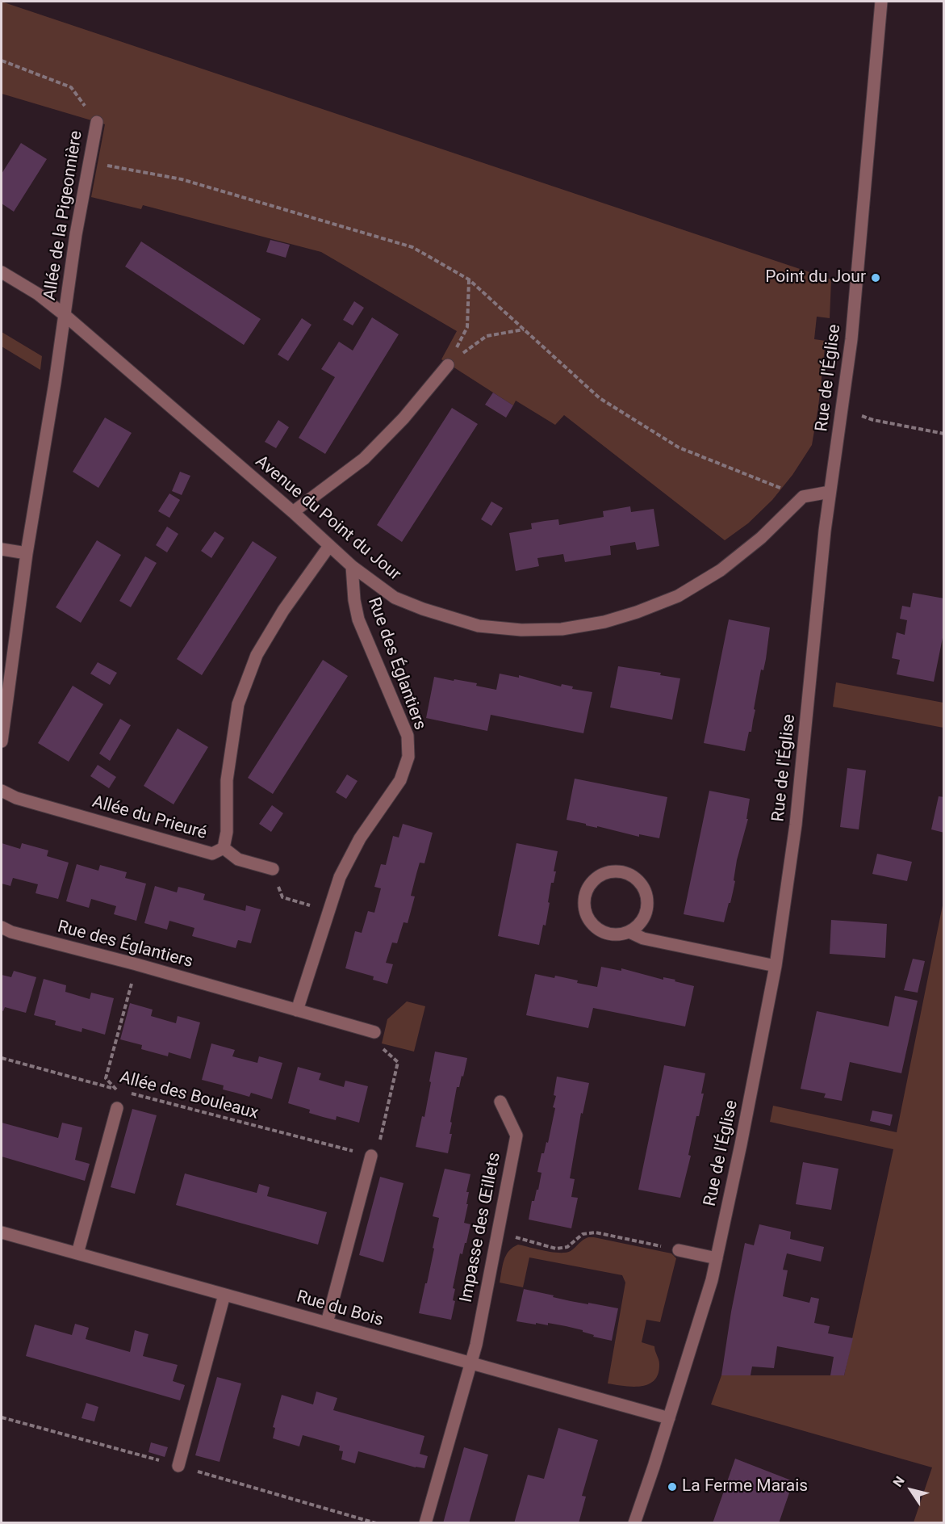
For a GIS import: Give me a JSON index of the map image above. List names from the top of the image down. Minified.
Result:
{"streets":{"street":["Allée de la Pigeonnière","Rue de l'Église","Avenue du Point du Jour","Rue des Églantiers","Allée du Prieuré","Impasse des Œillets","Rue du Bois"],"path":["Allée des Bouleaux"]},"crossings":[["Allée de la Pigeonnière","Avenue du Point du Jour"],["Rue de l'Église","Rue du Bois"],["Avenue du Point du Jour","Rue des Églantiers"],["Avenue du Point du Jour","Allée du Prieuré"],["Impasse des Œillets","Rue du Bois"]],"places":["Point du Jour","La Ferme Marais"],"north":"top left"}
